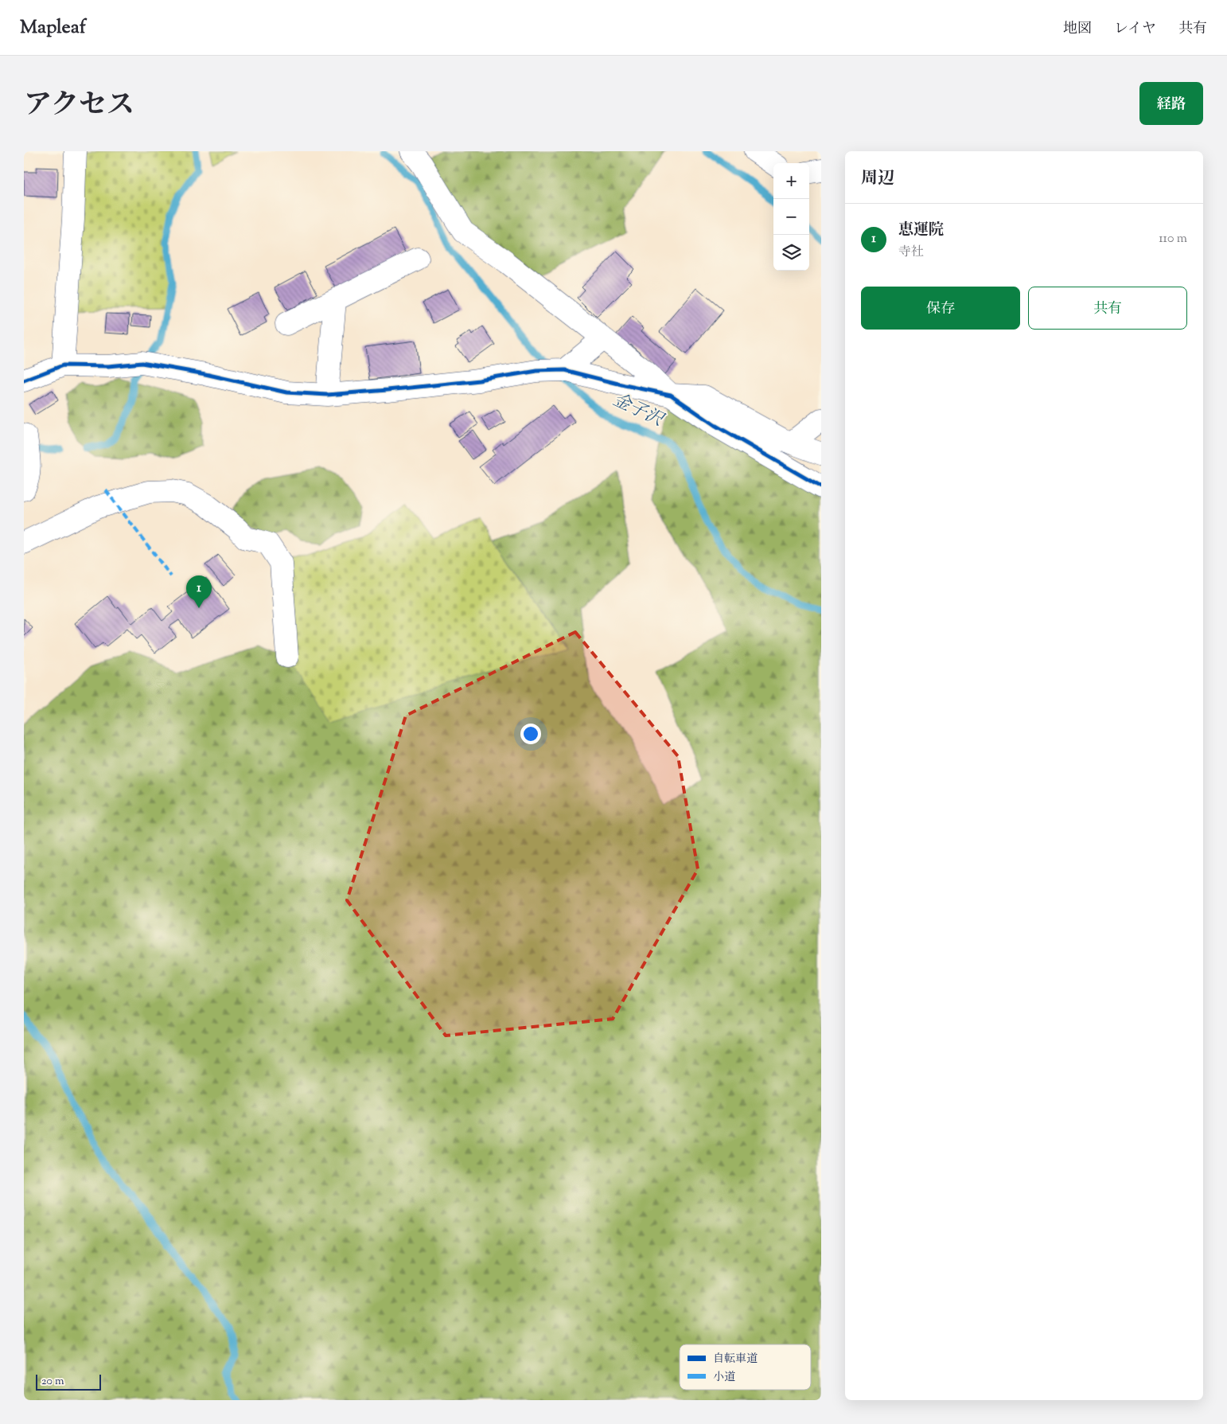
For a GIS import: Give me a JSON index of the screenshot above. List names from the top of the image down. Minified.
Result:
{"water":["金子沢"],"legend":["自転車道","小道"],"scale_bar":"20 m","page":{"header":"Mapleaf","nav":["地図","レイヤ","共有"],"title":"アクセス","buttons":["経路",["保存","共有"]],"heading":"周辺","map_buttons":["+","−"],"list":[{"mark":"1","name":"恵運院","note":"寺社","value":"110 m"}],"pins":"1","scale":"20 m"}}
